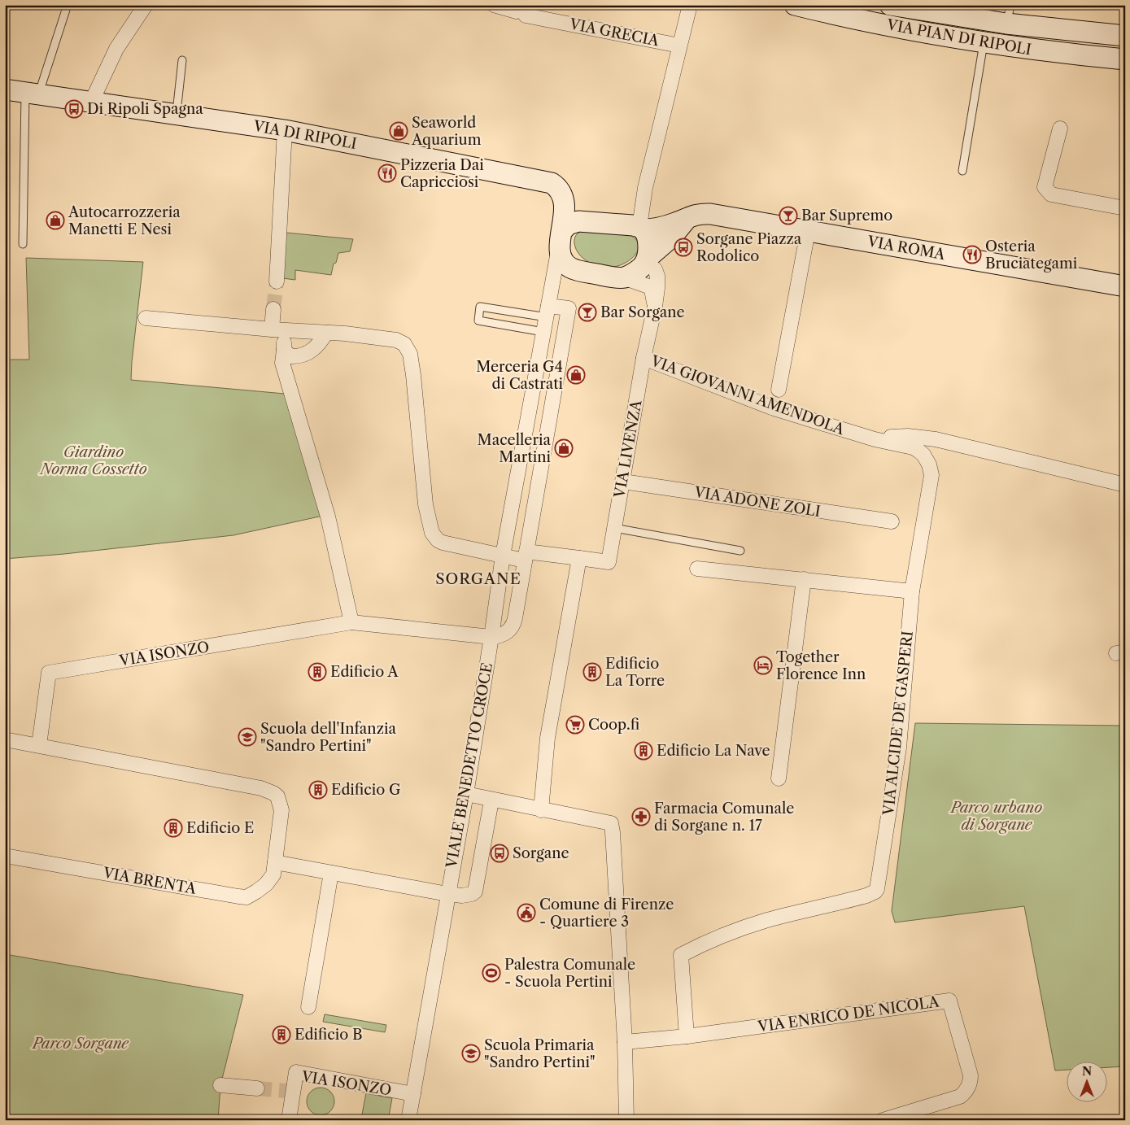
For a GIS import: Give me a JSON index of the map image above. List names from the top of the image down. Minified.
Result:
{"streets":{"street":["VIA GRECIA","VIA PIAN DI RIPOLI","VIA DI RIPOLI","VIA ROMA","VIA GIOVANNI AMENDOLA","VIA LIVENZA","VIA ADONE ZOLI","VIA ISONZO","VIA ALCIDE DE GASPERI","VIALE BENEDETTO CROCE","VIA BRENTA","VIA ENRICO DE NICOLA"]},"crossings":[["VIA DI RIPOLI","VIA ROMA"],["VIA DI RIPOLI","VIA LIVENZA"],["VIA DI RIPOLI","VIALE BENEDETTO CROCE"],["VIA ROMA","VIA LIVENZA"],["VIA ROMA","VIALE BENEDETTO CROCE"],["VIA GIOVANNI AMENDOLA","VIA LIVENZA"],["VIA GIOVANNI AMENDOLA","VIA ALCIDE DE GASPERI"],["VIA LIVENZA","VIA ADONE ZOLI"],["VIA LIVENZA","VIALE BENEDETTO CROCE"],["VIA ISONZO","VIALE BENEDETTO CROCE"],["VIA ALCIDE DE GASPERI","VIA ENRICO DE NICOLA"]],"districts":["SORGANE"],"parks":["Giardino Norma Cossetto","Parco urbano di Sorgane","Parco Sorgane"],"places":{"bus stop":["Di Ripoli Spagna","Sorgane Piazza Rodolico","Sorgane"],"shop":["Seaworld Aquarium","Autocarrozzeria Manetti E Nesi","Merceria G4 di Castrati","Macelleria Martini"],"restaurant":["Pizzeria Dai Capricciosi","Osteria Bruciategami"],"bar":["Bar Supremo","Bar Sorgane"],"hotel":["Together Florence Inn"],"building":["Edificio A","Edificio La Torre","Edificio La Nave","Edificio G","Edificio E","Edificio B"],"supermarket":["Coop.fi"],"school or university":["Scuola dell'Infanzia \"Sandro Pertini\"","Scuola Primaria \"Sandro Pertini\""],"pharmacy":["Farmacia Comunale di Sorgane n. 17"],"public building":["Comune di Firenze - Quartiere 3"],"sports":["Palestra Comunale - Scuola Pertini"]},"north":"top"}
